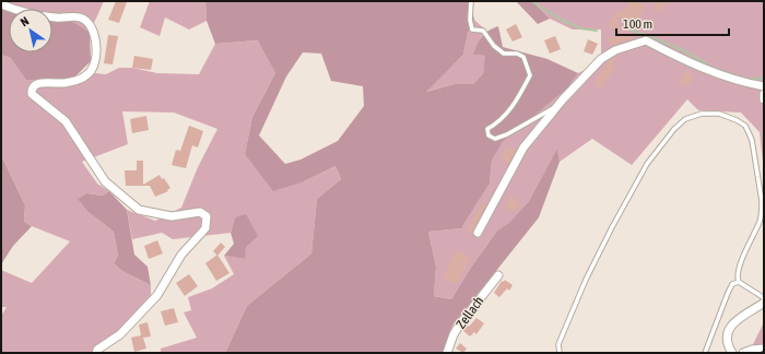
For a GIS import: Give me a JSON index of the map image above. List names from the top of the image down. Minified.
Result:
{"streets":{"street":["Zellach"]},"scale_bar":"100 m","north":"top left"}
